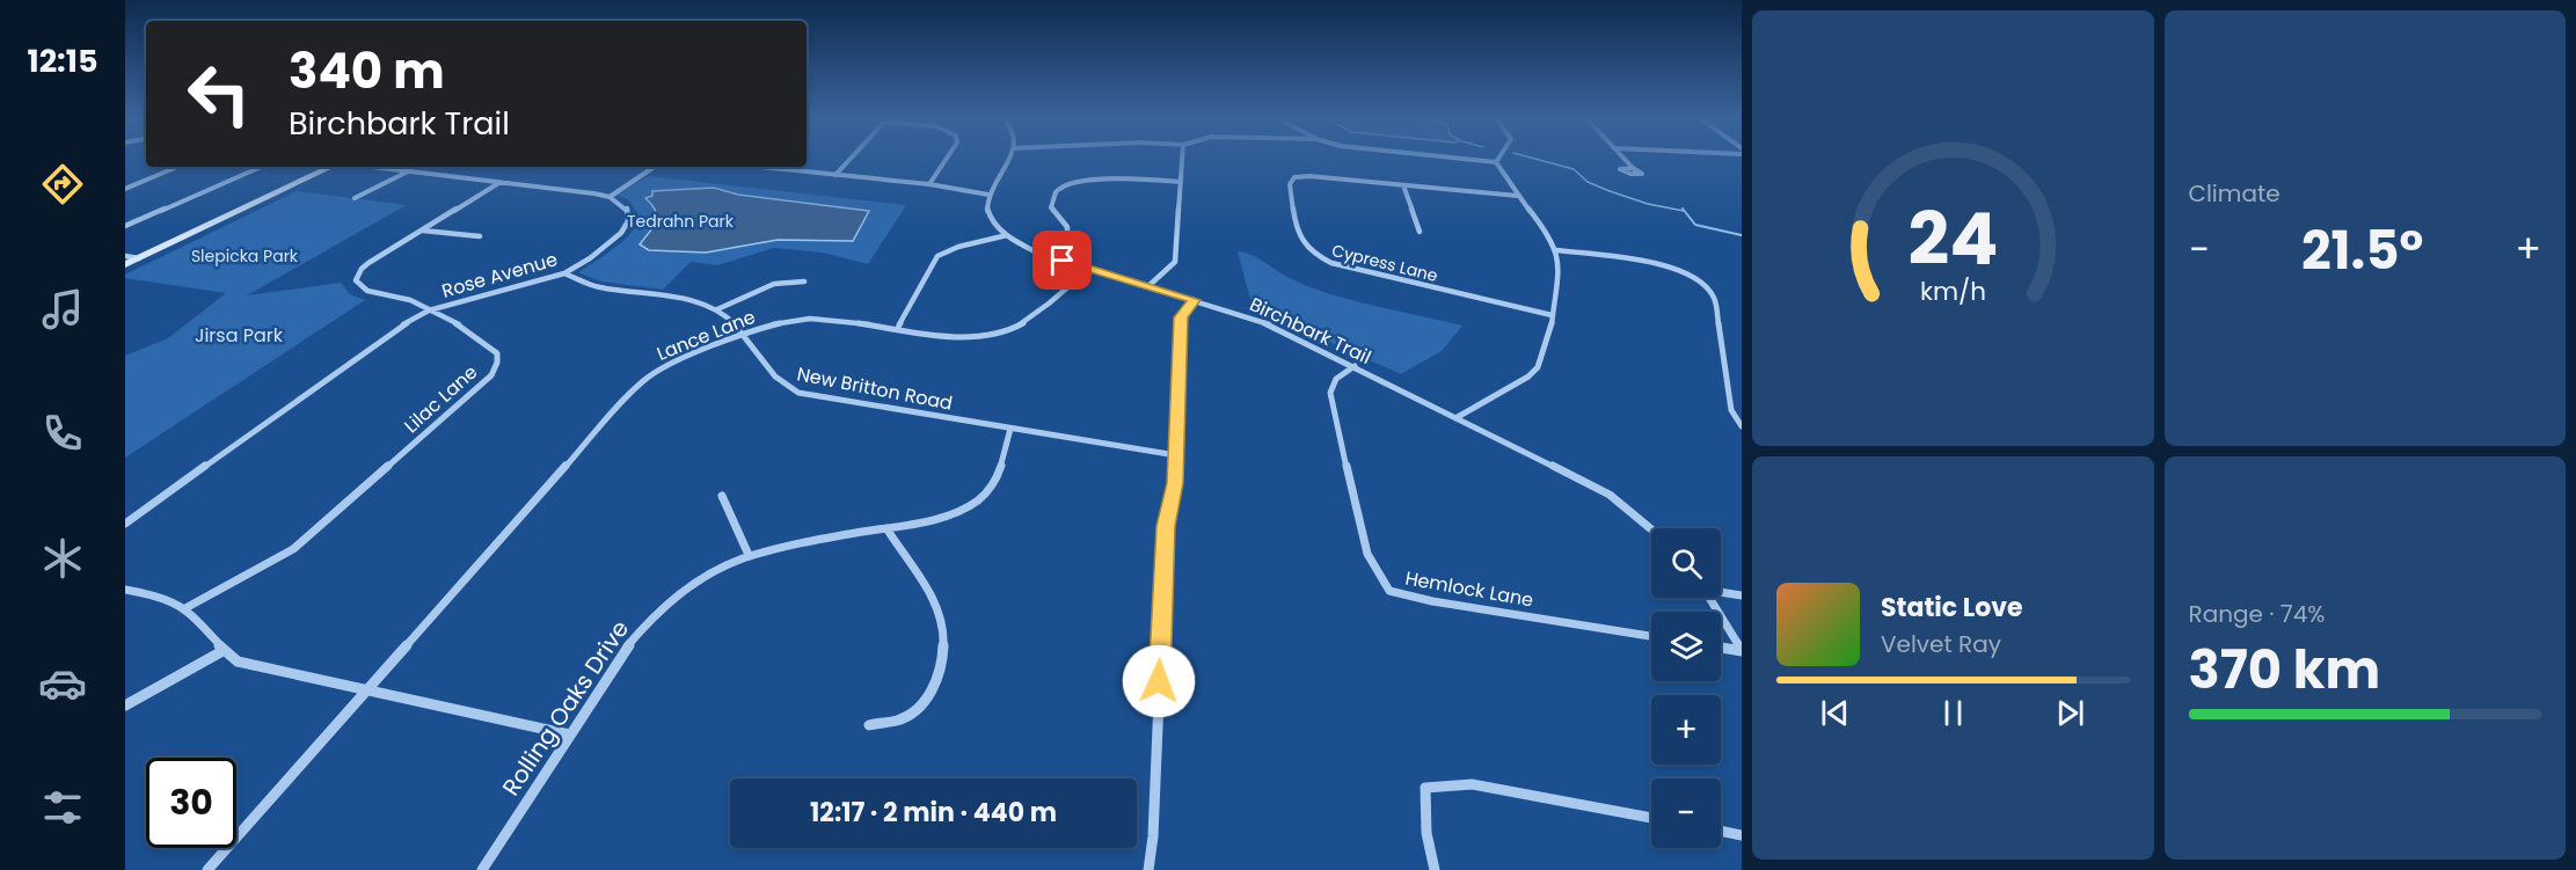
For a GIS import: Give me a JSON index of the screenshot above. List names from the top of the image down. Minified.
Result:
{"streets":{"street":["Cypress Lane","Rose Avenue","Birchbark Trail","Lance Lane","New Britton Road","Lilac Lane","Hemlock Lane","Rolling Oaks Drive"]},"crossings":[["Rose Avenue","New Britton Road"],["Rose Avenue","Lilac Lane"],["Birchbark Trail","Lance Lane"],["Birchbark Trail","Hemlock Lane"],["Lance Lane","New Britton Road"],["New Britton Road","Rolling Oaks Drive"]],"parks":["Tedrahn Park","Slepicka Park","Jirsa Park"],"page":{"tabs":"12:15","tile":["Climate",["Range · 74%","370 km"]],"turn":["340 m","Birchbark Trail"],"heat":["−","21.5°","+"],"map_buttons":["+","−"],"song":["Static Love","Velvet Ray"],"limit":"30","trip":"12:17 · 2 min · 440 m","gauge":["24","km/h"]}}
